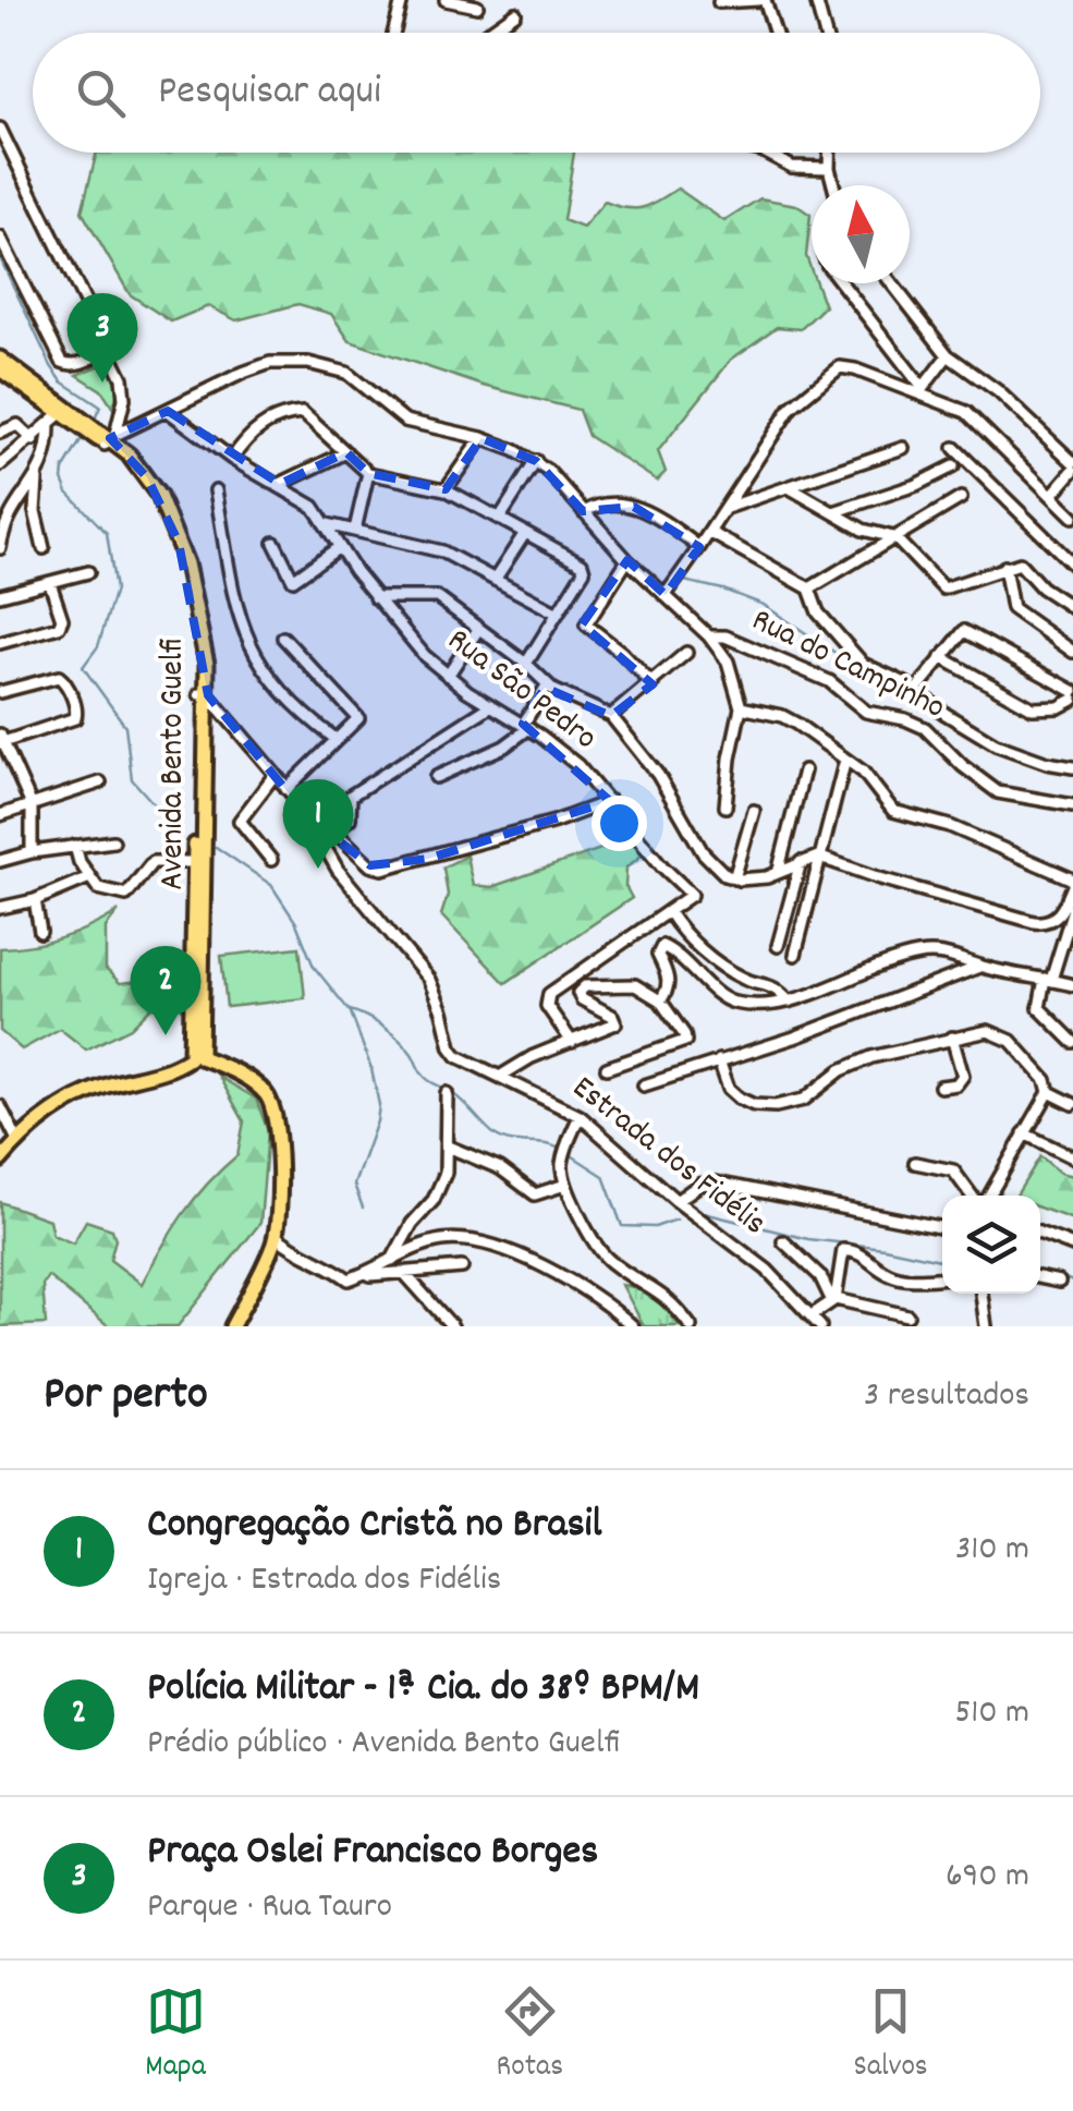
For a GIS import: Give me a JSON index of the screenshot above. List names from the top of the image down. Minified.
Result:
{"streets":{"main road":["Avenida Bento Guelfi"],"street":["Rua do Campinho","Rua São Pedro","Estrada dos Fidélis"]},"crossings":[["Avenida Bento Guelfi","Estrada dos Fidélis"]],"north":"top","page":{"search":"Pesquisar aqui","pins":["3","1","2"],"heading":["Por perto","3 resultados"],"list":[{"mark":"1","name":"Congregação Cristã no Brasil","note":"Igreja · Estrada dos Fidélis","value":"310 m"},{"mark":"2","name":"Polícia Militar - 1ª Cia. do 38º BPM/M","note":"Prédio público · Avenida Bento Guelfi","value":"510 m"},{"mark":"3","name":"Praça Oslei Francisco Borges","note":"Parque · Rua Tauro","value":"690 m"}],"nav":["Mapa","Rotas","Salvos"]}}
